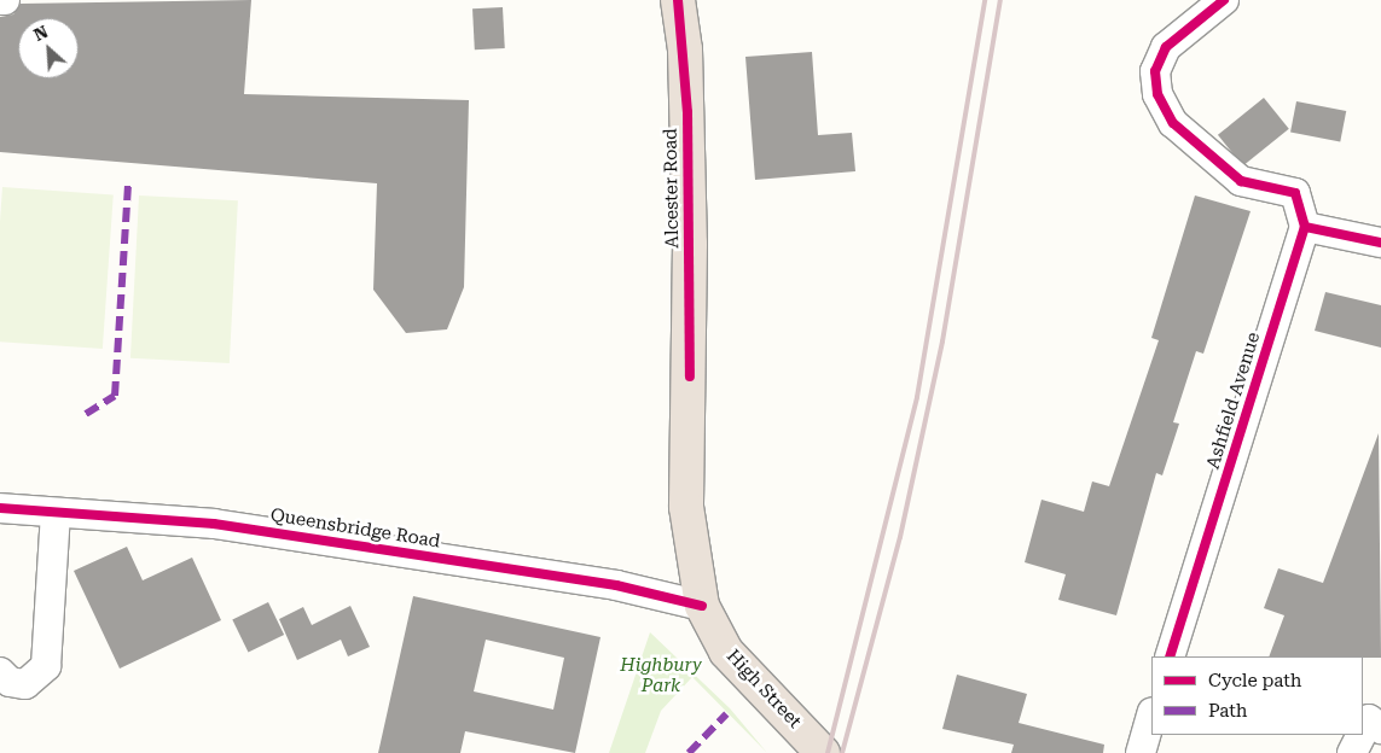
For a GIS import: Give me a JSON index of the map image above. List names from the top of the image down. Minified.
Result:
{"streets":{"highway":["Alcester Road","High Street"],"street":["Ashfield Avenue","Queensbridge Road"]},"crossings":[["Alcester Road","Queensbridge Road"],["Alcester Road","High Street"],["Queensbridge Road","High Street"]],"parks":["Highbury Park"],"legend":["Cycle path","Path"],"north":"top left"}
